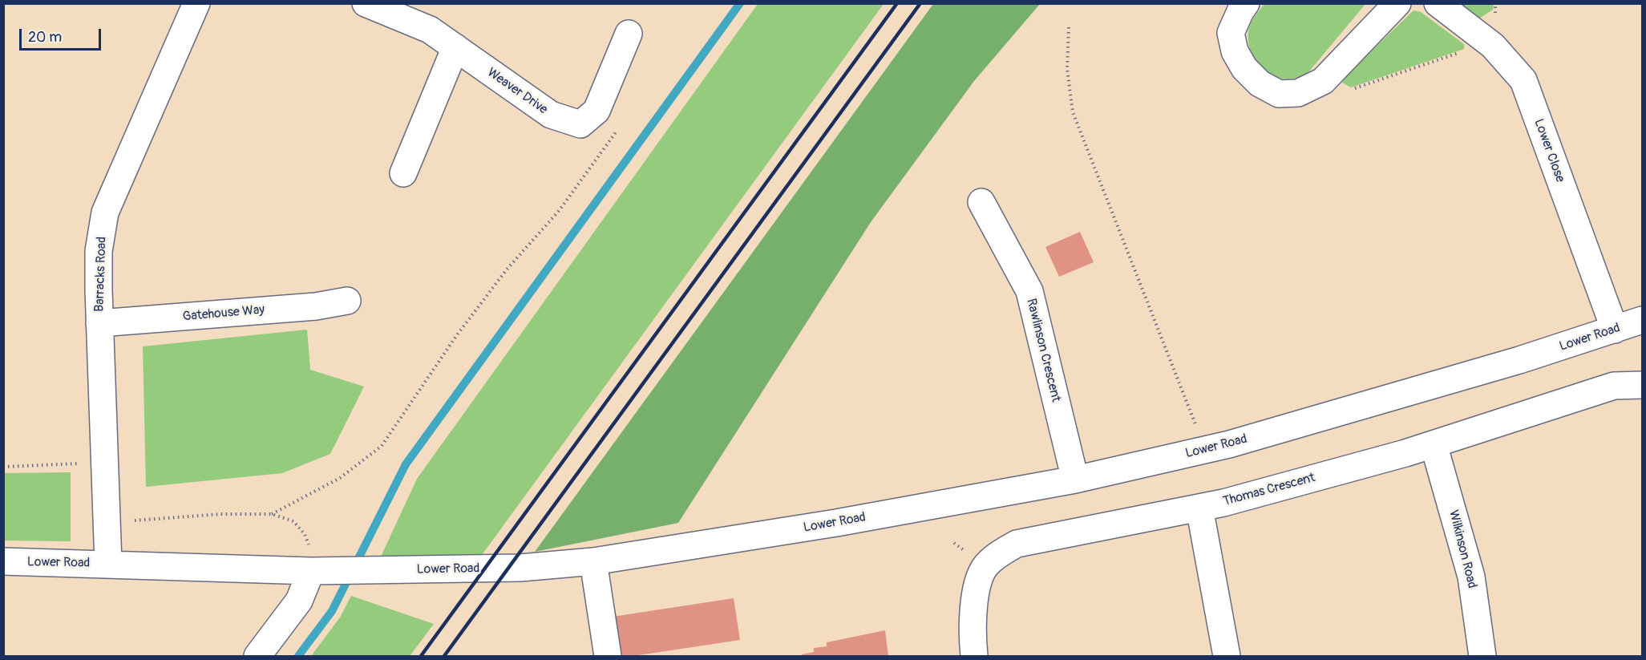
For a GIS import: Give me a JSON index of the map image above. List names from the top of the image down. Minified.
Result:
{"streets":{"street":["Weaver Drive","Lower Close","Barracks Road","Gatehouse Way","Lower Road","Rawlinson Crescent","Thomas Crescent","Wilkinson Road"]},"crossings":[["Lower Close","Lower Road"],["Barracks Road","Gatehouse Way"],["Barracks Road","Lower Road"],["Lower Road","Rawlinson Crescent"],["Thomas Crescent","Wilkinson Road"]],"scale_bar":"20 m"}
